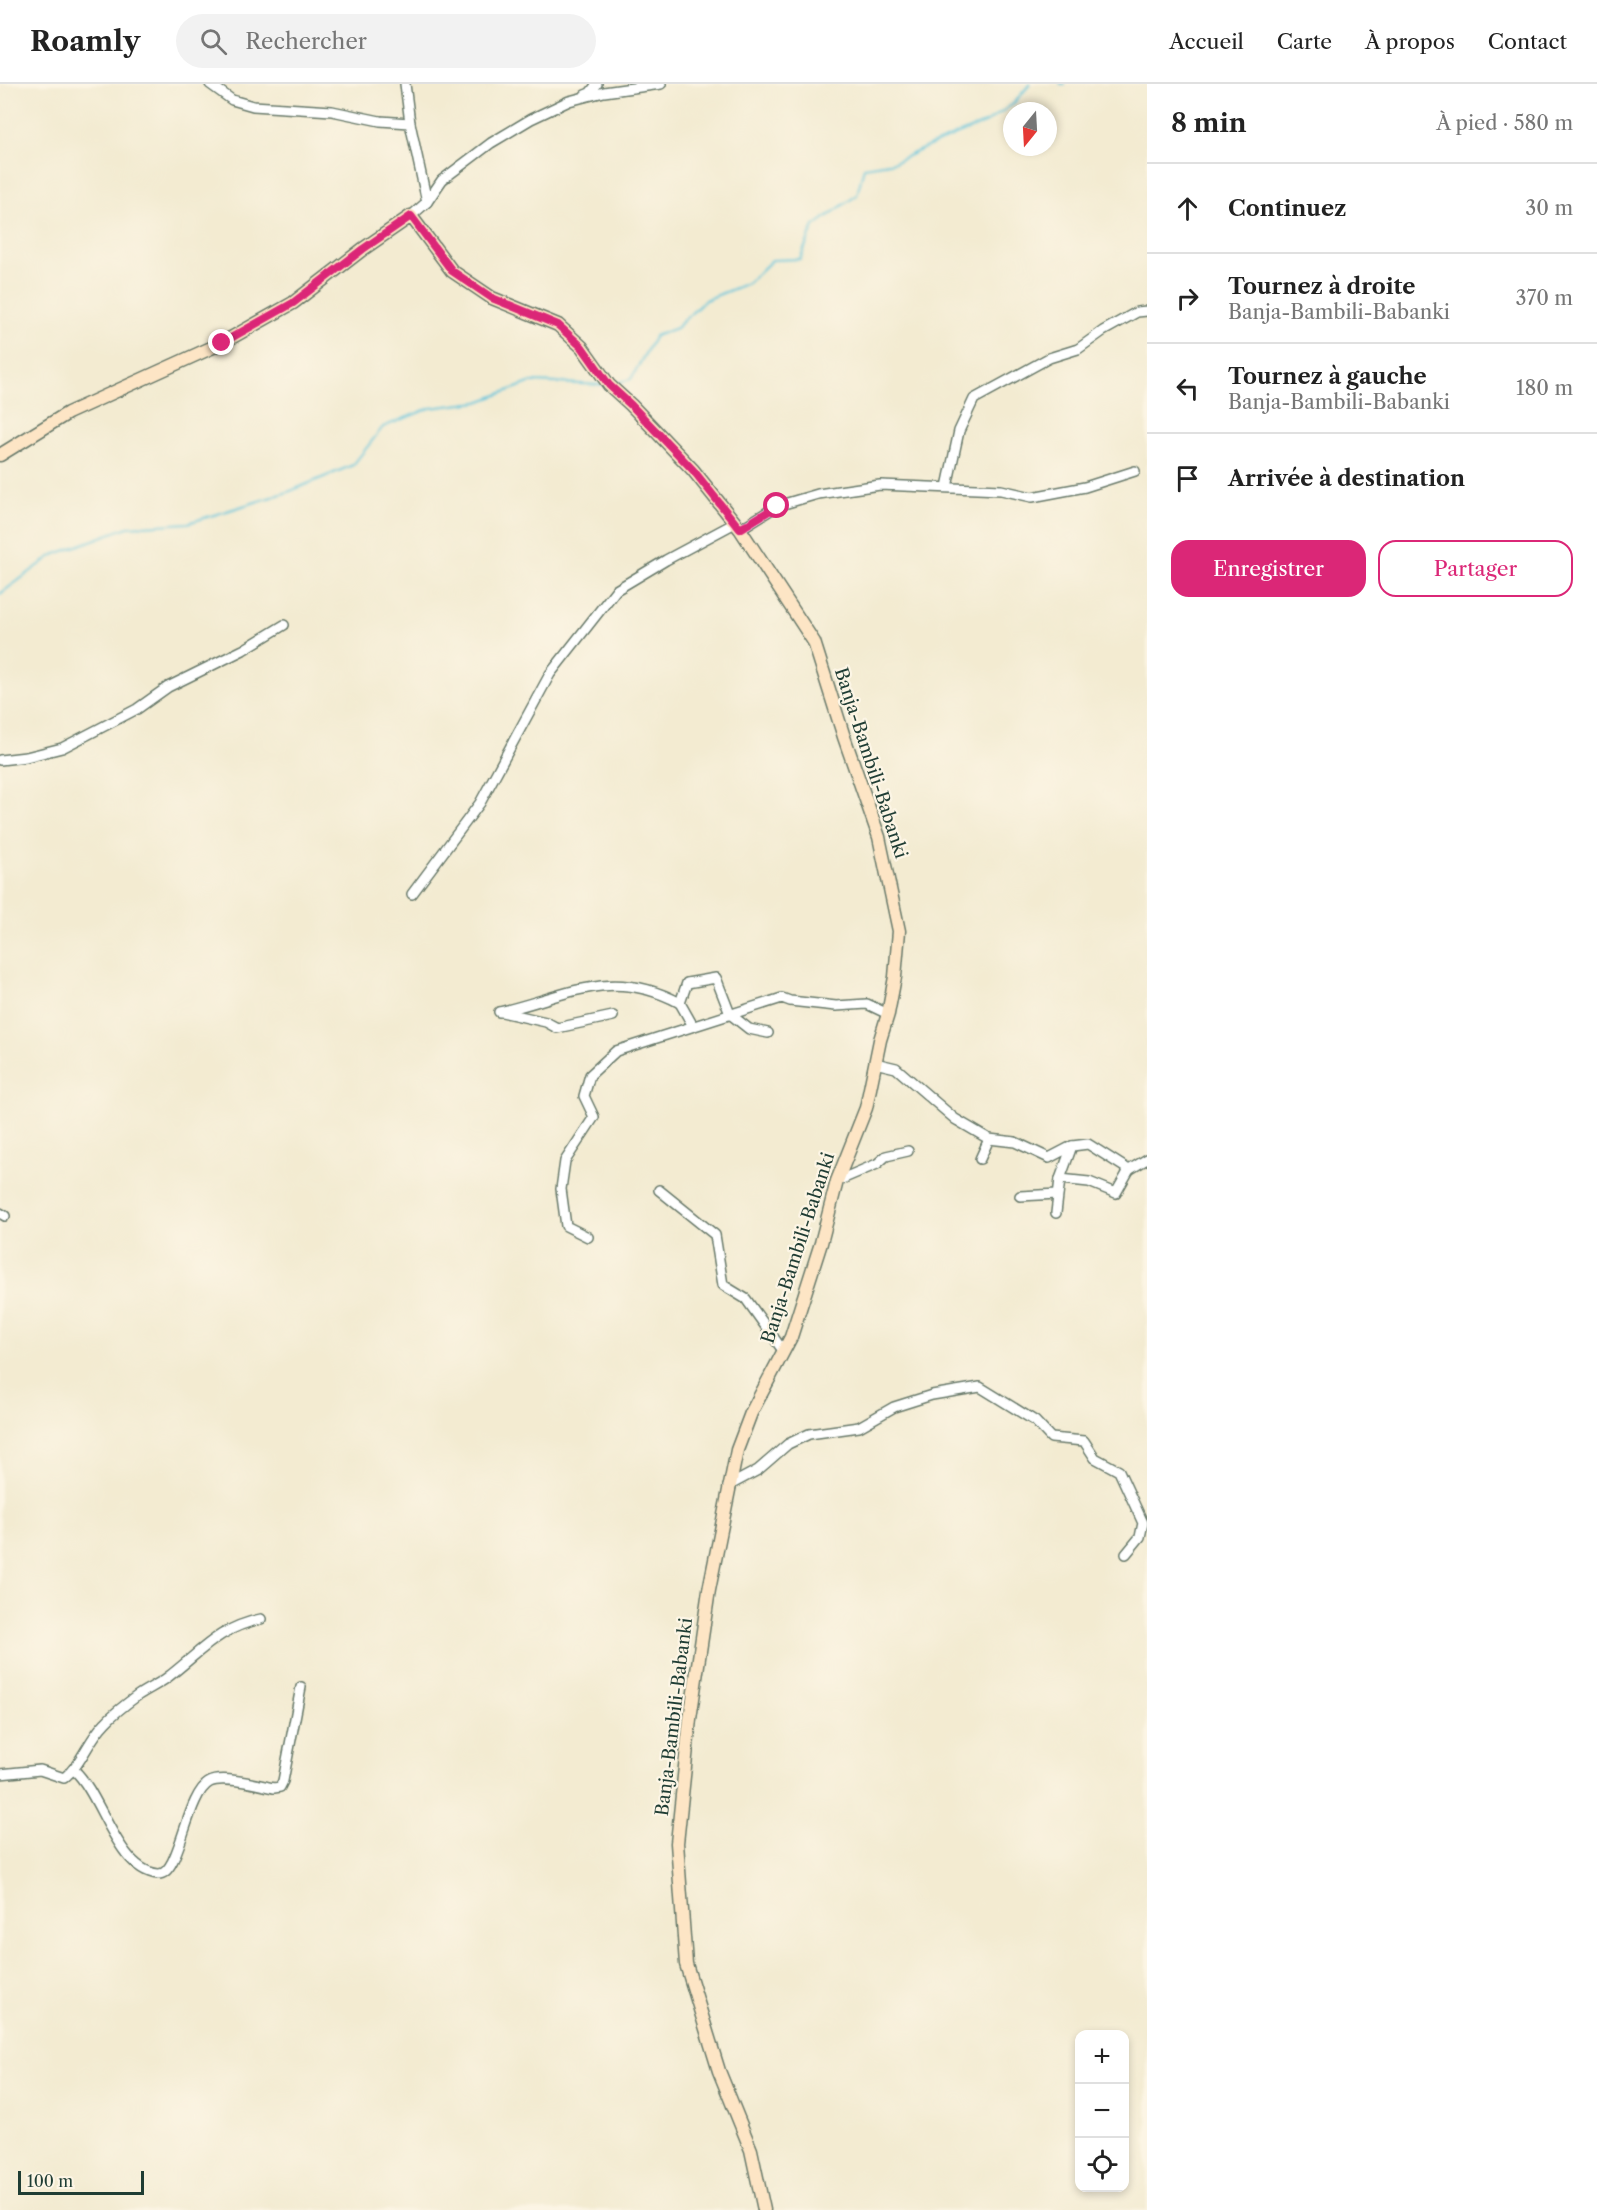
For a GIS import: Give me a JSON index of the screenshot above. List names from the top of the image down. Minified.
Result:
{"streets":{"street":["Banja-Bambili-Babanki"]},"scale_bar":"100 m","north":"bottom","page":{"header":"Roamly","search":"Rechercher","nav":["Accueil","Carte","À propos","Contact"],"heading":["8 min","À pied · 580 m"],"list":[["Continuez","30 m"],["Tournez à droite","Banja-Bambili-Babanki","370 m"],["Tournez à gauche","Banja-Bambili-Babanki","180 m"],"Arrivée à destination"],"buttons":["Enregistrer","Partager"],"map_buttons":["+","−"],"scale":"100 m"}}
